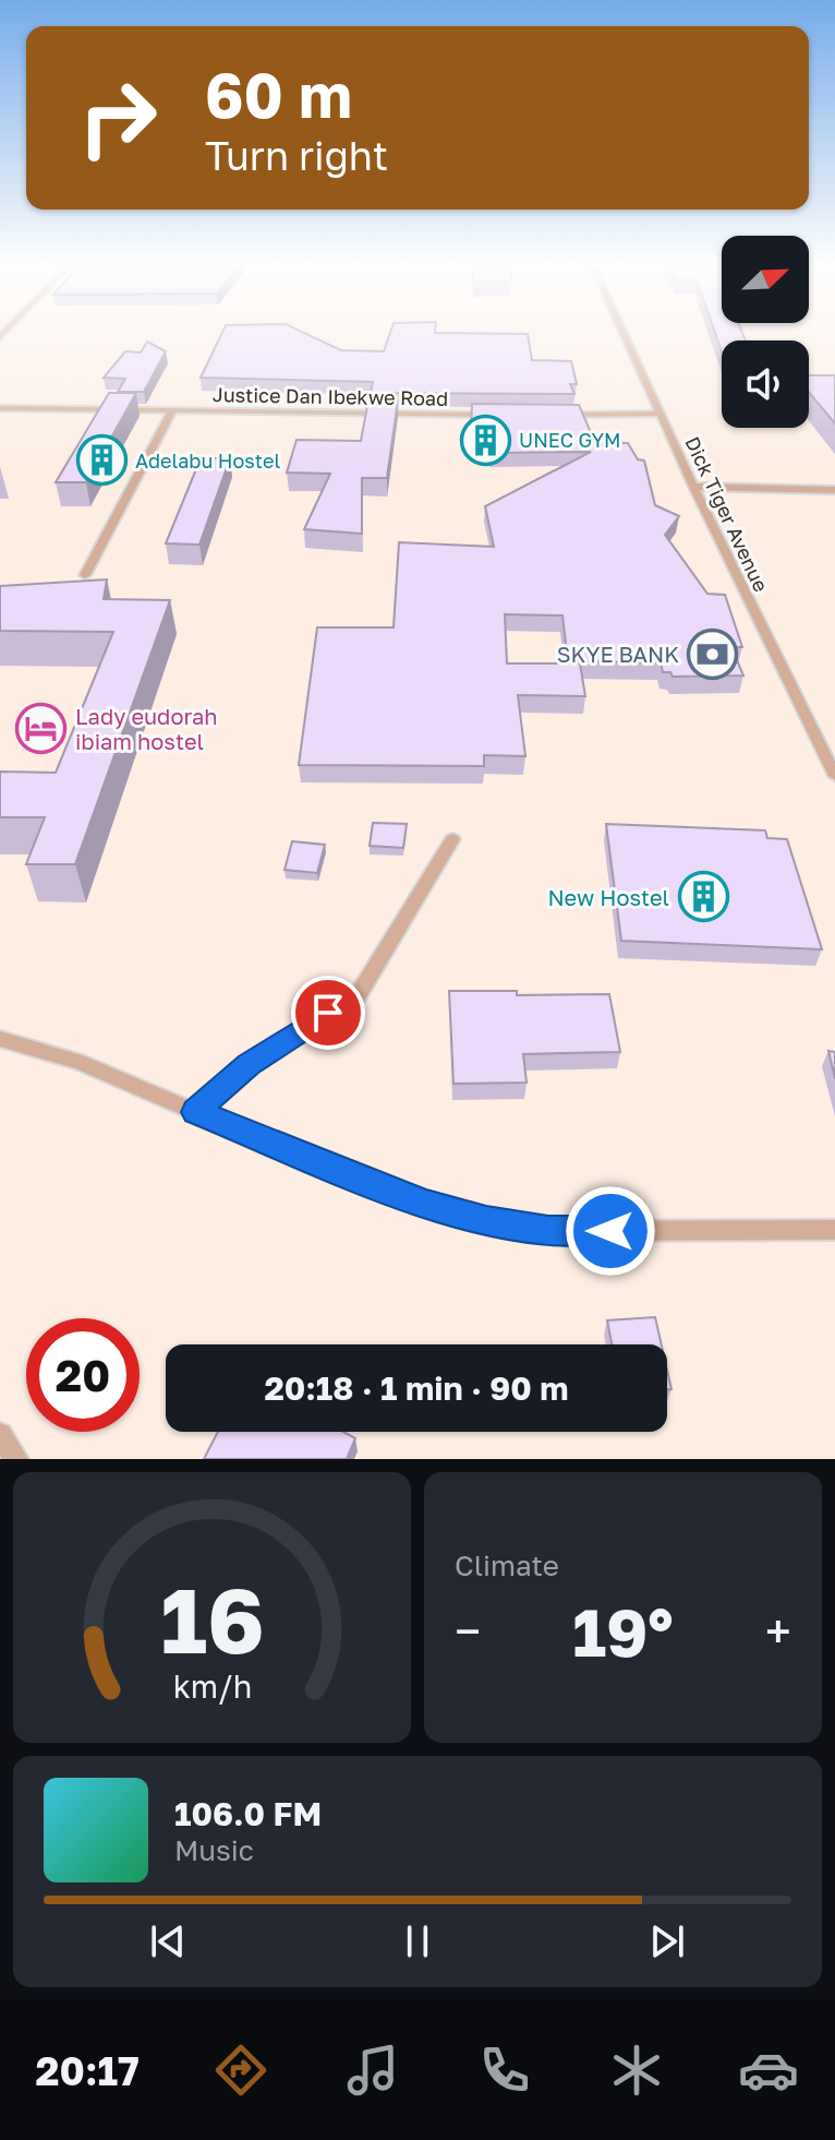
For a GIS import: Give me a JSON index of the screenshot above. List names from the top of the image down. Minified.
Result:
{"streets":{"lane":["Justice Dan Ibekwe Road","Dick Tiger Avenue"]},"places":{"building":["UNEC GYM","Adelabu Hostel","New Hostel"],"bank":["SKYE BANK"],"hotel":["Lady eudorah ibiam hostel"]},"north":"top right","page":{"turn":["60 m","Turn right"],"limit":"20","trip":"20:18 · 1 min · 90 m","tile":"Climate","heat":["−","19°","+"],"song":["106.0 FM","Music"],"tabs":"20:17","gauge":["16","km/h"]}}
